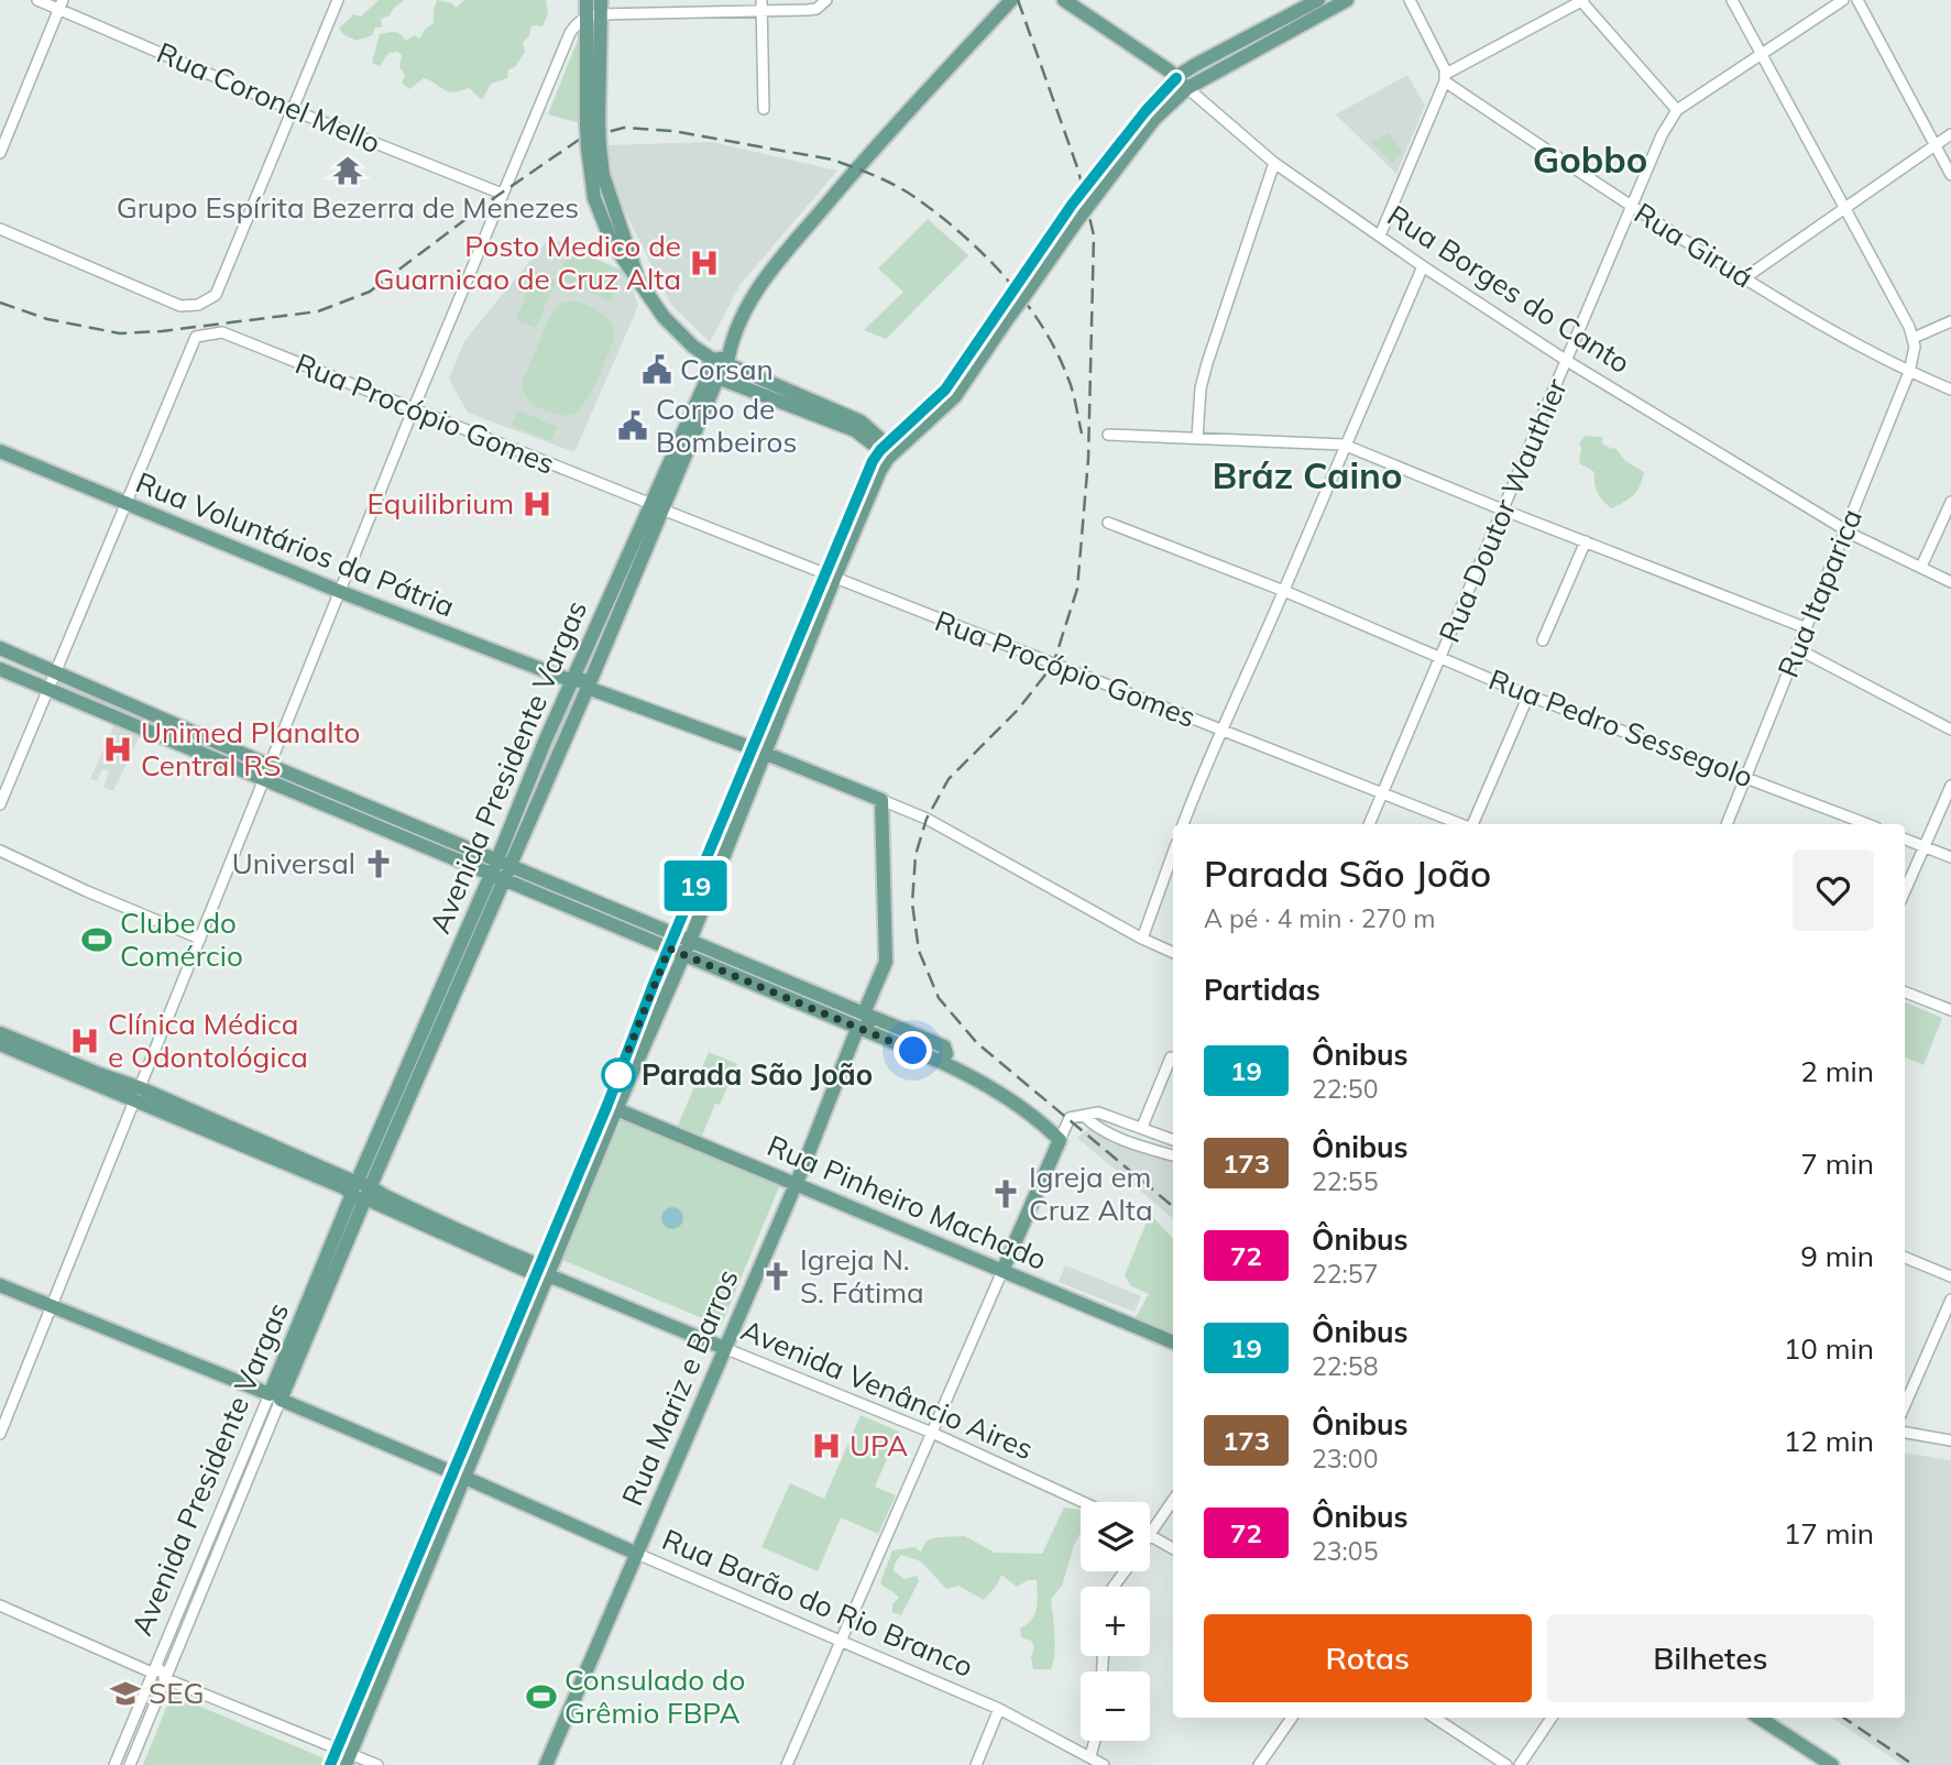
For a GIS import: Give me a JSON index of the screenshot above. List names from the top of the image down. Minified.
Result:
{"streets":{"main road":["Rua Borges do Canto","Rua Voluntários da Pátria","Avenida Presidente Vargas","Rua Pinheiro Machado","Rua Mariz e Barros","Avenida Venâncio Aires","Rua Barão do Rio Branco"],"street":["Rua Coronel Mello","Rua Giruá","Rua Procópio Gomes","Rua Doutor Wauthier","Rua Itaparica","Rua Pedro Sessegolo"]},"crossings":[["Rua Giruá","Rua Doutor Wauthier"],["Rua Giruá","Rua Itaparica"],["Rua Borges do Canto","Rua Doutor Wauthier"],["Rua Borges do Canto","Rua Itaparica"],["Rua Procópio Gomes","Rua Doutor Wauthier"],["Rua Procópio Gomes","Rua Voluntários da Pátria"],["Rua Procópio Gomes","Avenida Presidente Vargas"],["Rua Doutor Wauthier","Rua Pedro Sessegolo"],["Rua Voluntários da Pátria","Avenida Presidente Vargas"],["Rua Voluntários da Pátria","Rua Mariz e Barros"],["Rua Itaparica","Rua Pedro Sessegolo"],["Avenida Presidente Vargas","Avenida Venâncio Aires"],["Avenida Presidente Vargas","Rua Barão do Rio Branco"],["Rua Pinheiro Machado","Rua Mariz e Barros"],["Rua Mariz e Barros","Avenida Venâncio Aires"],["Rua Mariz e Barros","Rua Barão do Rio Branco"]],"districts":["Gobbo","Bráz Caino"],"places":{"temple":["Grupo Espírita Bezerra de Menezes"],"hospital":["Posto Medico de Guarnicao de Cruz Alta","Equilibrium","Unimed Planalto Central RS","Clínica Médica e Odontológica","UPA"],"public building":["Corsan","Corpo de Bombeiros"],"church":["Universal","Igreja em Cruz Alta","Igreja N. S. Fátima"],"sports":["Clube do Comércio","Consulado do Grêmio FBPA"],"other":["Parada São João"],"school or university":["SEG"]},"lines":["bus line 19"],"page":{"on_map":"19","heading":[["Parada São João","A pé · 4 min · 270 m"],"Partidas"],"list":[{"mark":"19","name":"Ônibus","note":"22:50","value":"2 min"},{"mark":"173","name":"Ônibus","note":"22:55","value":"7 min"},{"mark":"72","name":"Ônibus","note":"22:57","value":"9 min"},{"mark":"19","name":"Ônibus","note":"22:58","value":"10 min"},{"mark":"173","name":"Ônibus","note":"23:00","value":"12 min"},{"mark":"72","name":"Ônibus","note":"23:05","value":"17 min"}],"map_buttons":["+","−"],"buttons":["Rotas","Bilhetes"]}}
